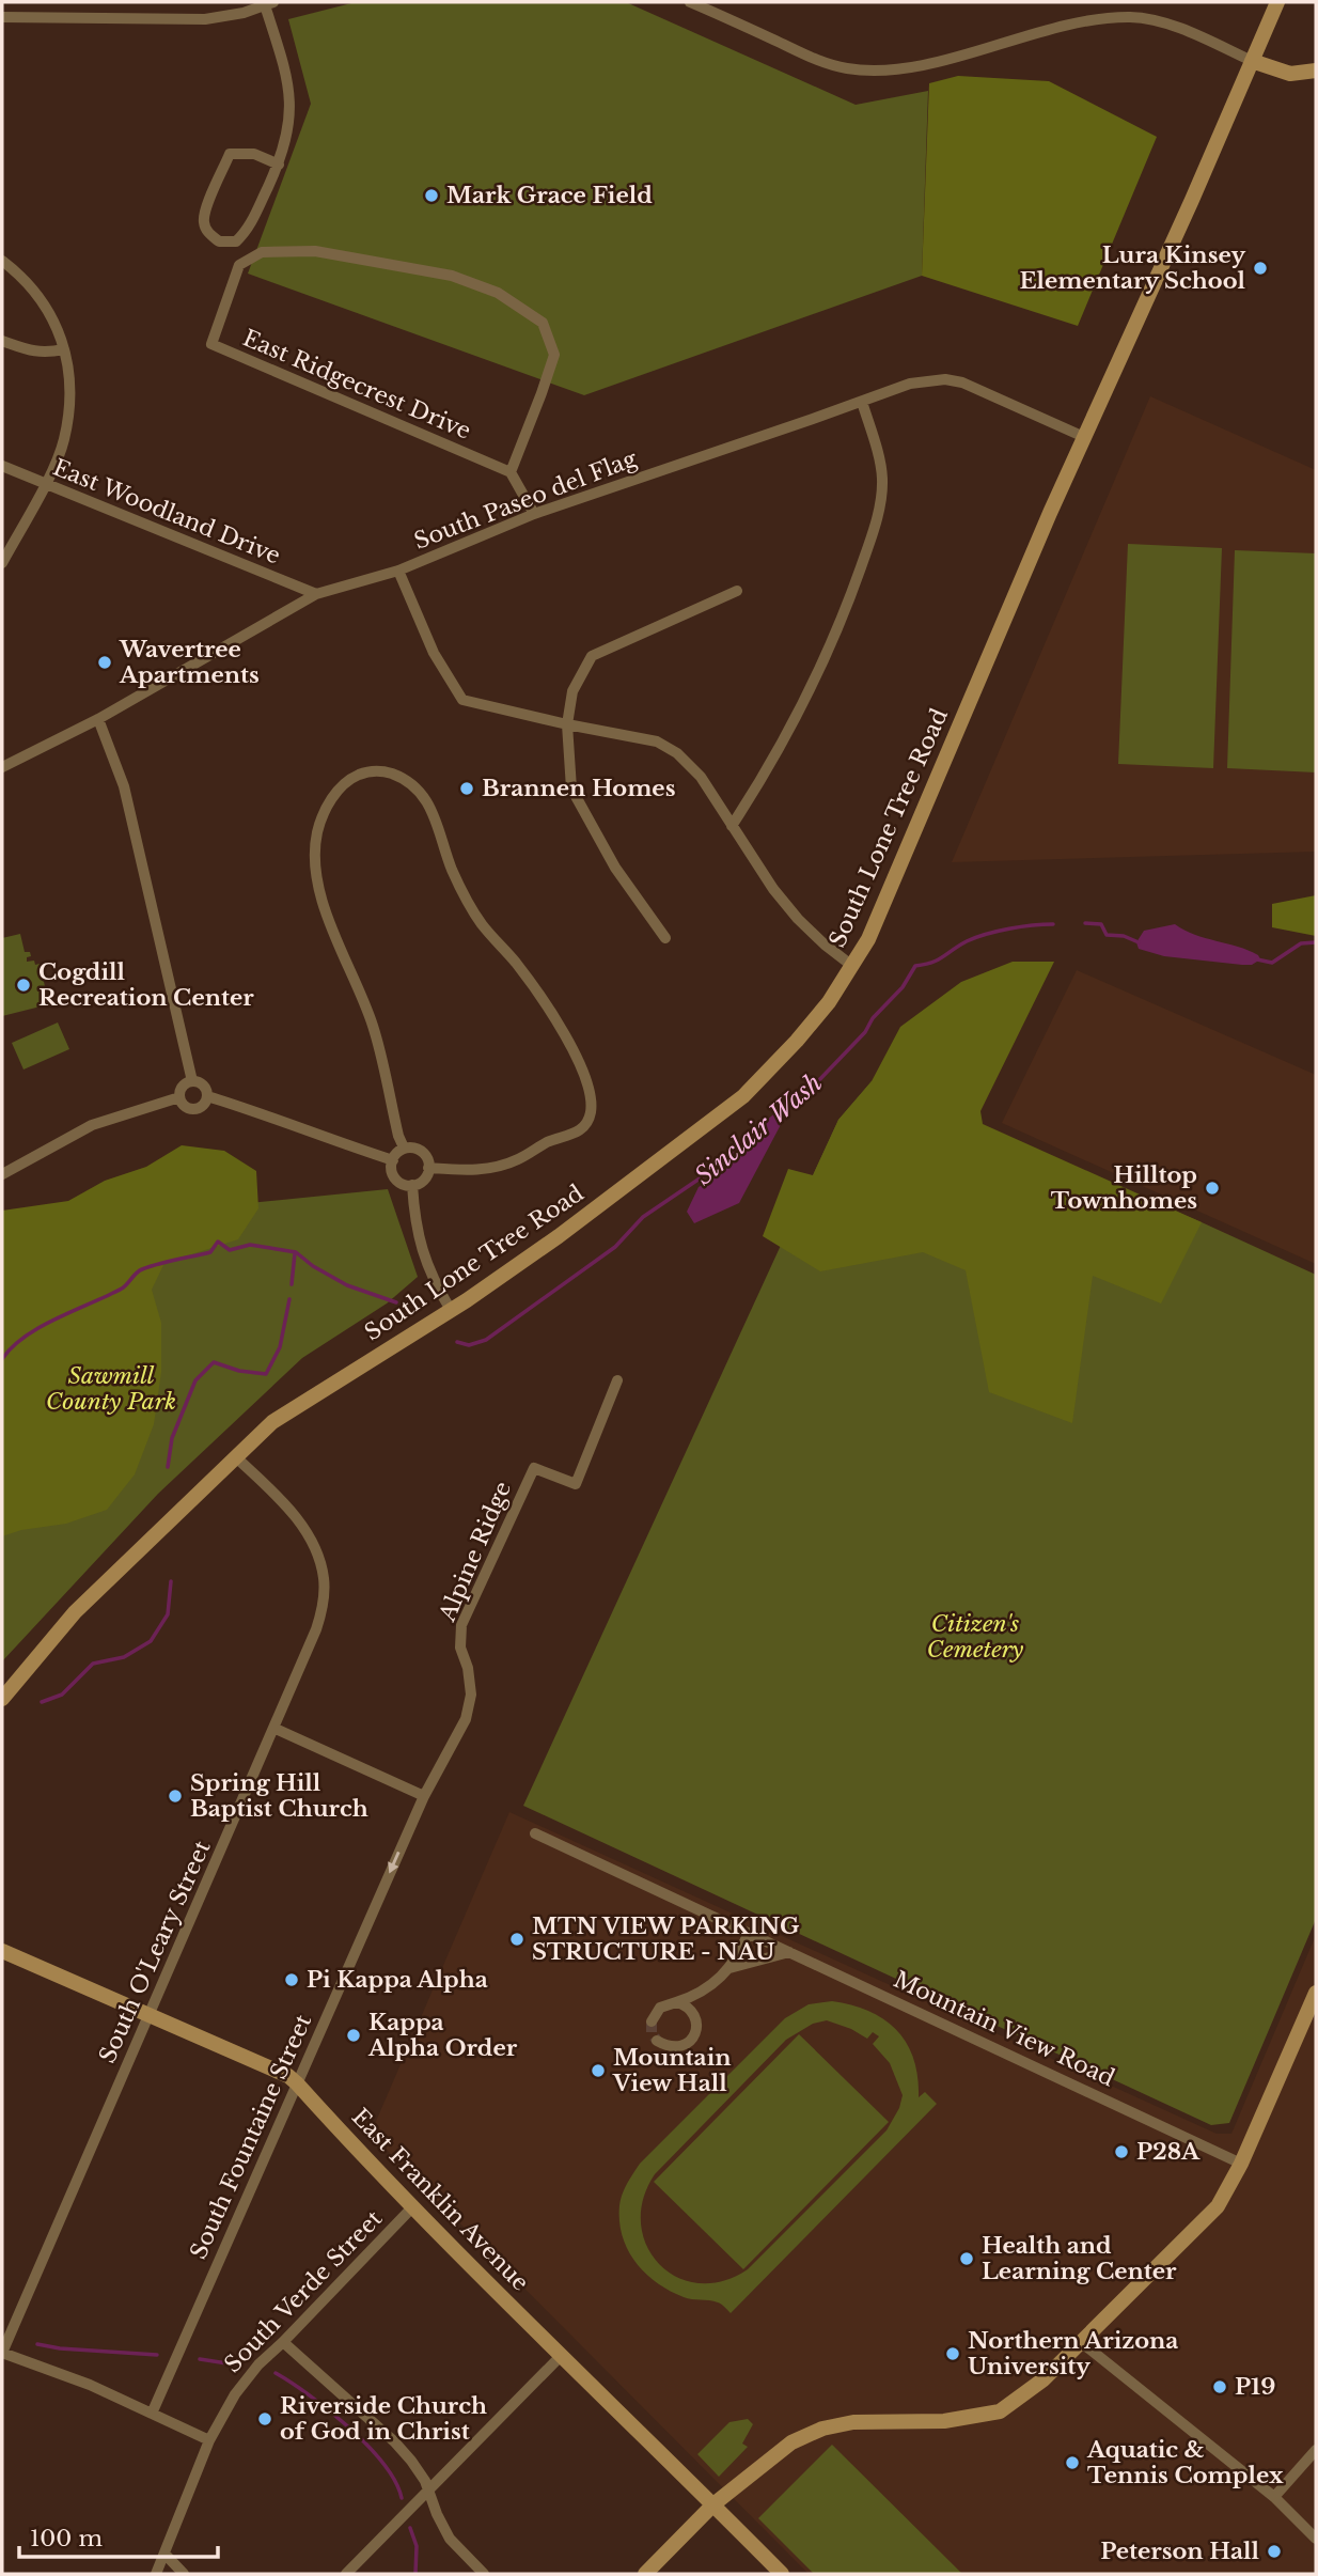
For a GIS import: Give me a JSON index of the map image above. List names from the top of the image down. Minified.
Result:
{"streets":{"main road":["South Lone Tree Road","East Franklin Avenue"],"street":["East Ridgecrest Drive","South Paseo del Flag","East Woodland Drive","Alpine Ridge","South O'Leary Street","Mountain View Road","South Fountaine Street","South Verde Street"]},"crossings":[["South Paseo del Flag","East Woodland Drive"],["South Paseo del Flag","South Lone Tree Road"],["South Lone Tree Road","South O'Leary Street"],["Alpine Ridge","South Fountaine Street"],["South O'Leary Street","East Franklin Avenue"],["South Fountaine Street","East Franklin Avenue"],["East Franklin Avenue","South Verde Street"]],"one_way":["South Fountaine Street"],"water":["Sinclair Wash"],"parks":["Sawmill County Park","Citizen's Cemetery"],"places":["Mark Grace Field","Lura Kinsey Elementary School","Wavertree Apartments","Brannen Homes","Cogdill Recreation Center","Hilltop Townhomes","Spring Hill Baptist Church","MTN VIEW PARKING STRUCTURE - NAU","Pi Kappa Alpha","Kappa Alpha Order","Mountain View Hall","P28A","Health and Learning Center","Northern Arizona University","P19","Riverside Church of God in Christ","Aquatic & Tennis Complex","Peterson Hall"],"scale_bar":"100 m"}
